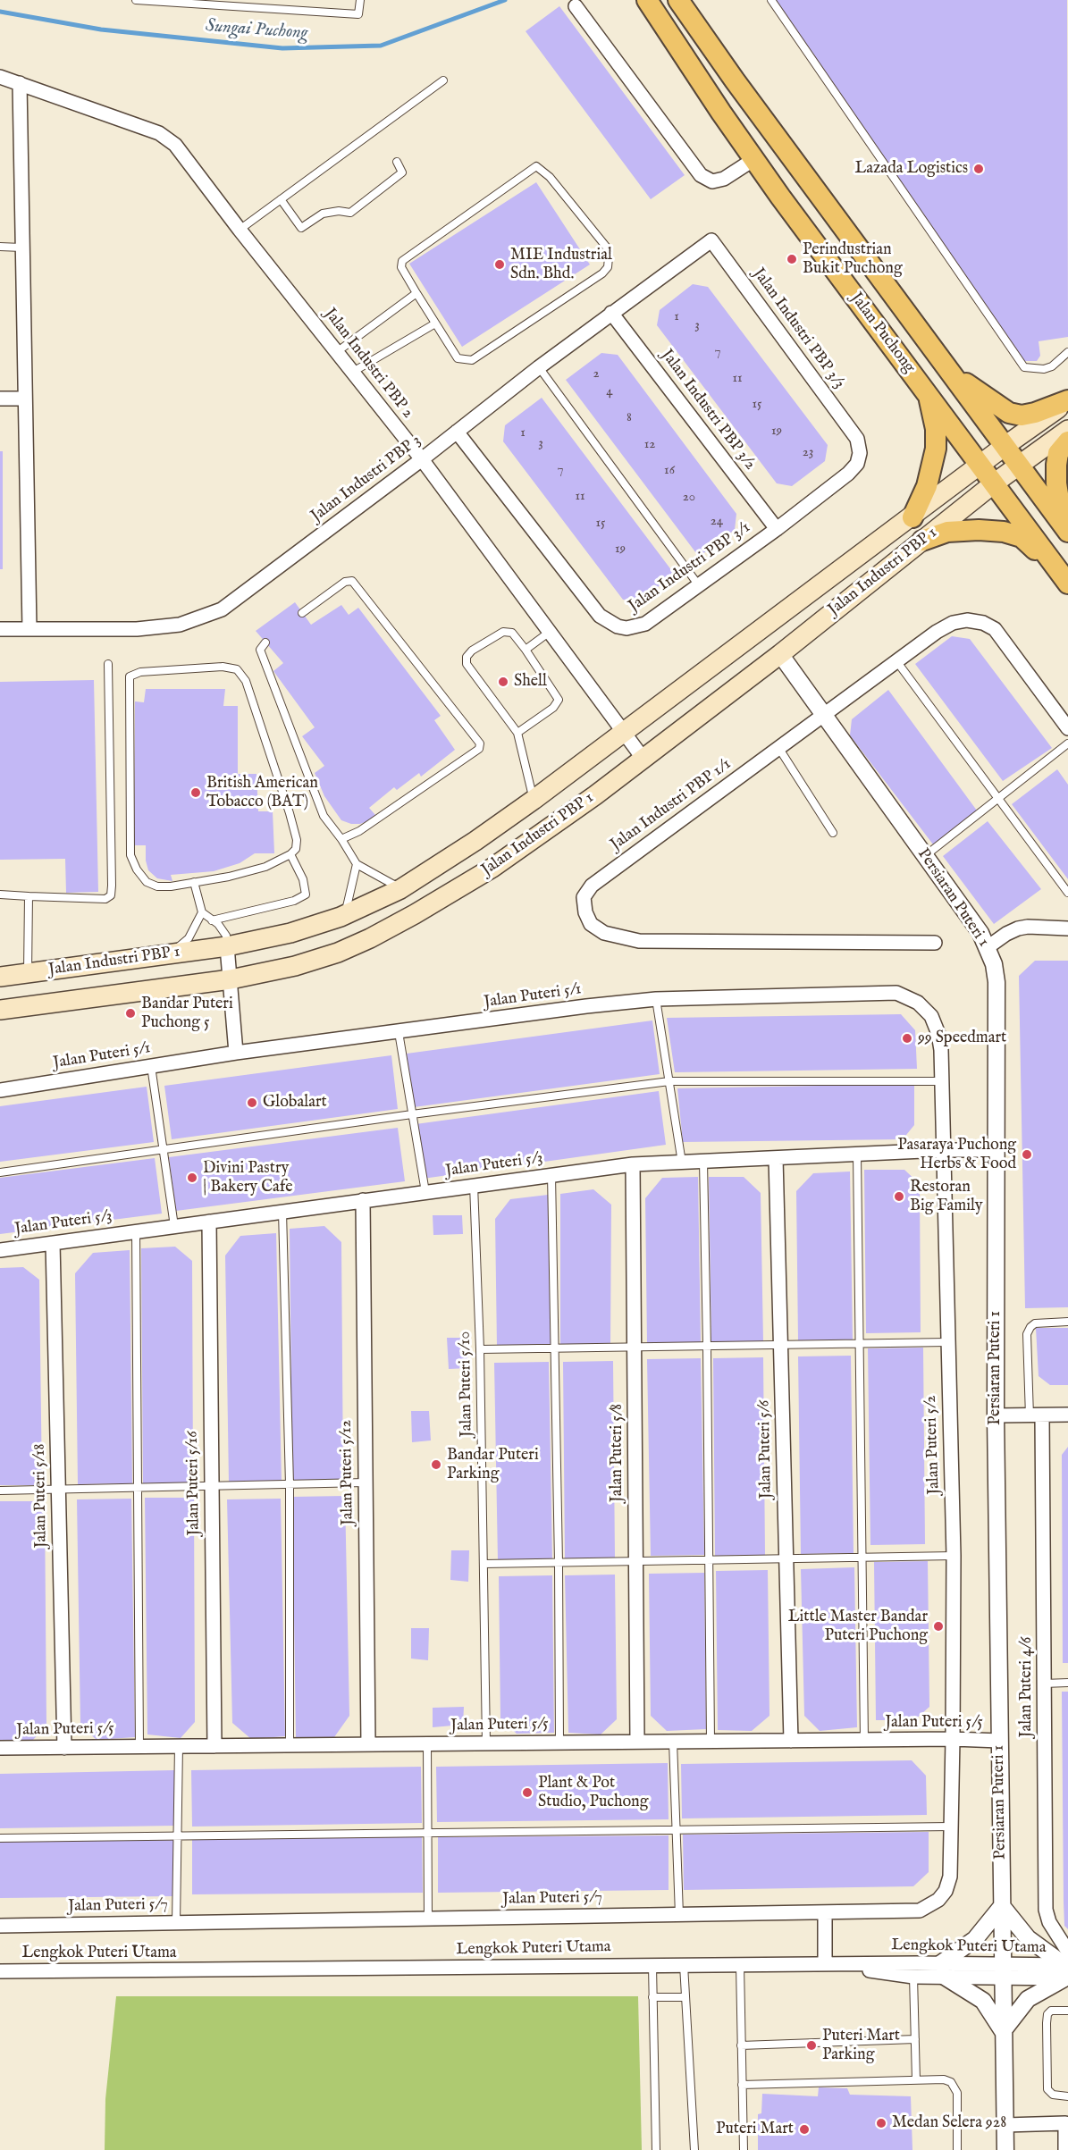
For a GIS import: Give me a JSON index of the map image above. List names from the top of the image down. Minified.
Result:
{"streets":{"main road":["Jalan Puchong","Jalan Industri PBP 1"],"street":["Jalan Industri PBP 3/3","Jalan Industri PBP 2","Jalan Industri PBP 3/2","Jalan Industri PBP 3","Jalan Industri PBP 3/1","Jalan Industri PBP 1/1","Persiaran Puteri 1","Jalan Puteri 5/1","Jalan Puteri 5/3","Jalan Puteri 5/2","Jalan Puteri 5/6","Jalan Puteri 5/8","Jalan Puteri 5/12","Jalan Puteri 5/16","Jalan Puteri 5/18","Jalan Puteri 4/6","Jalan Puteri 5/5","Jalan Puteri 5/7","Lengkok Puteri Utama"],"lane":["Jalan Puteri 5/10"]},"crossings":[["Jalan Industri PBP 3/3","Jalan Industri PBP 3"],["Jalan Industri PBP 3/3","Jalan Industri PBP 3/1"],["Jalan Puchong","Jalan Industri PBP 1"],["Jalan Industri PBP 2","Jalan Industri PBP 3"],["Jalan Industri PBP 2","Jalan Industri PBP 1"],["Jalan Industri PBP 3/2","Jalan Industri PBP 3"],["Jalan Industri PBP 3/2","Jalan Industri PBP 3/1"],["Jalan Industri PBP 3","Jalan Industri PBP 3/1"],["Jalan Industri PBP 1","Persiaran Puteri 1"],["Jalan Industri PBP 1/1","Persiaran Puteri 1"],["Persiaran Puteri 1","Jalan Puteri 5/3"],["Persiaran Puteri 1","Jalan Puteri 5/5"],["Persiaran Puteri 1","Lengkok Puteri Utama"],["Jalan Puteri 5/1","Jalan Puteri 5/3"],["Jalan Puteri 5/1","Jalan Puteri 5/2"],["Jalan Puteri 5/3","Jalan Puteri 5/10"],["Jalan Puteri 5/3","Jalan Puteri 5/2"],["Jalan Puteri 5/3","Jalan Puteri 5/6"],["Jalan Puteri 5/3","Jalan Puteri 5/8"],["Jalan Puteri 5/3","Jalan Puteri 5/12"],["Jalan Puteri 5/3","Jalan Puteri 5/16"],["Jalan Puteri 5/3","Jalan Puteri 5/18"],["Jalan Puteri 5/10","Jalan Puteri 5/5"],["Jalan Puteri 5/2","Jalan Puteri 5/5"],["Jalan Puteri 5/2","Jalan Puteri 5/7"],["Jalan Puteri 5/6","Jalan Puteri 5/5"],["Jalan Puteri 5/8","Jalan Puteri 5/5"],["Jalan Puteri 5/12","Jalan Puteri 5/5"],["Jalan Puteri 5/16","Jalan Puteri 5/5"],["Jalan Puteri 5/18","Jalan Puteri 5/5"],["Jalan Puteri 4/6","Lengkok Puteri Utama"],["Jalan Puteri 5/5","Jalan Puteri 5/7"]],"water":["Sungai Puchong"],"places":["Lazada Logistics","Perindustrian Bukit Puchong","MIE Industrial Sdn. Bhd.","Shell","British American Tobacco (BAT)","Bandar Puteri Puchong 5","99 Speedmart","Globalart","Pasaraya Puchong Herbs & Food","Divini Pastry | Bakery Cafe","Restoran Big Family","Bandar Puteri Parking","Little Master Bandar Puteri Puchong","Plant & Pot Studio, Puchong","Puteri Mart Parking","Medan Selera 928","Puteri Mart"],"house_numbers":["1","3","7","2","11","4","15","8","19","1","3","12","23","7","16","11","20","24","15","19"]}
